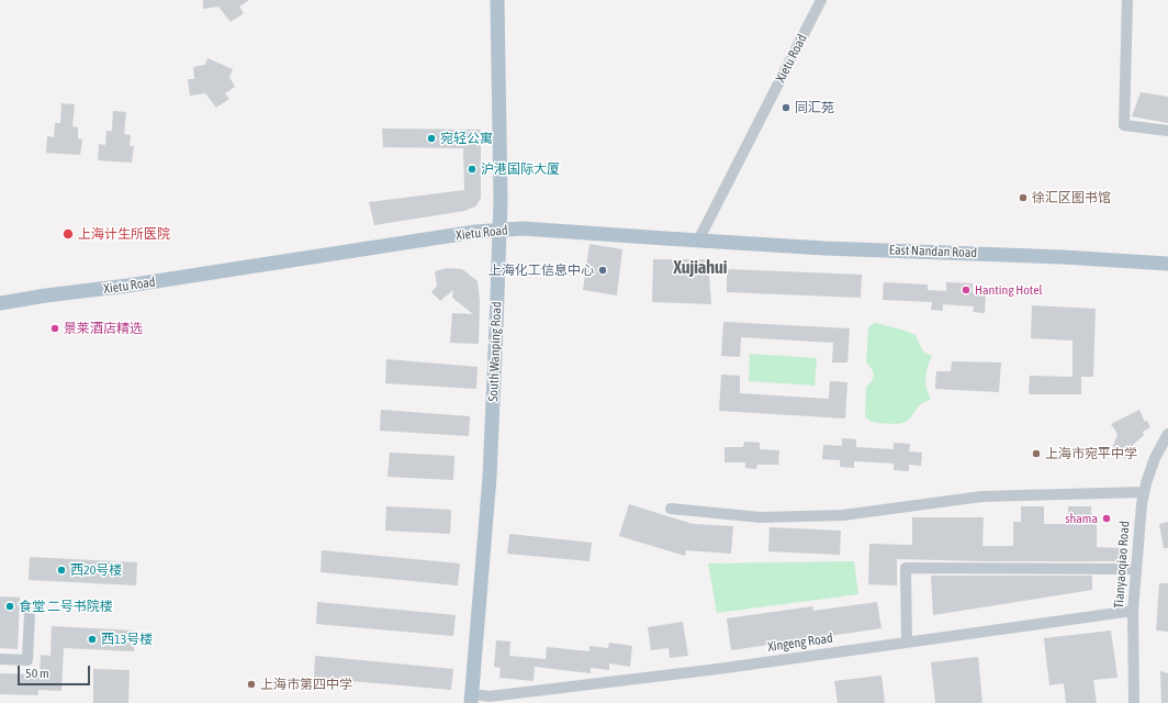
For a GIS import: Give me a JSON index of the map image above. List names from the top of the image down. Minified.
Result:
{"streets":{"main road":["Xietu Road","East Nandan Road","South Wanping Road"],"street":["Tianyaoqiao Road","Xingeng Road"]},"crossings":[["Xietu Road","East Nandan Road"],["Xietu Road","South Wanping Road"],["South Wanping Road","Xingeng Road"],["Tianyaoqiao Road","Xingeng Road"]],"districts":["Xujiahui"],"places":["同汇苑","宛轻公寓","沪港国际大厦","徐汇区图书馆","上海计生所医院","上海化工信息中心","Hanting Hotel","景莱酒店精选","上海市宛平中学","shama","西20号楼","食堂 二号书院楼","西13号楼","上海市第四中学"],"scale_bar":"50 m"}
